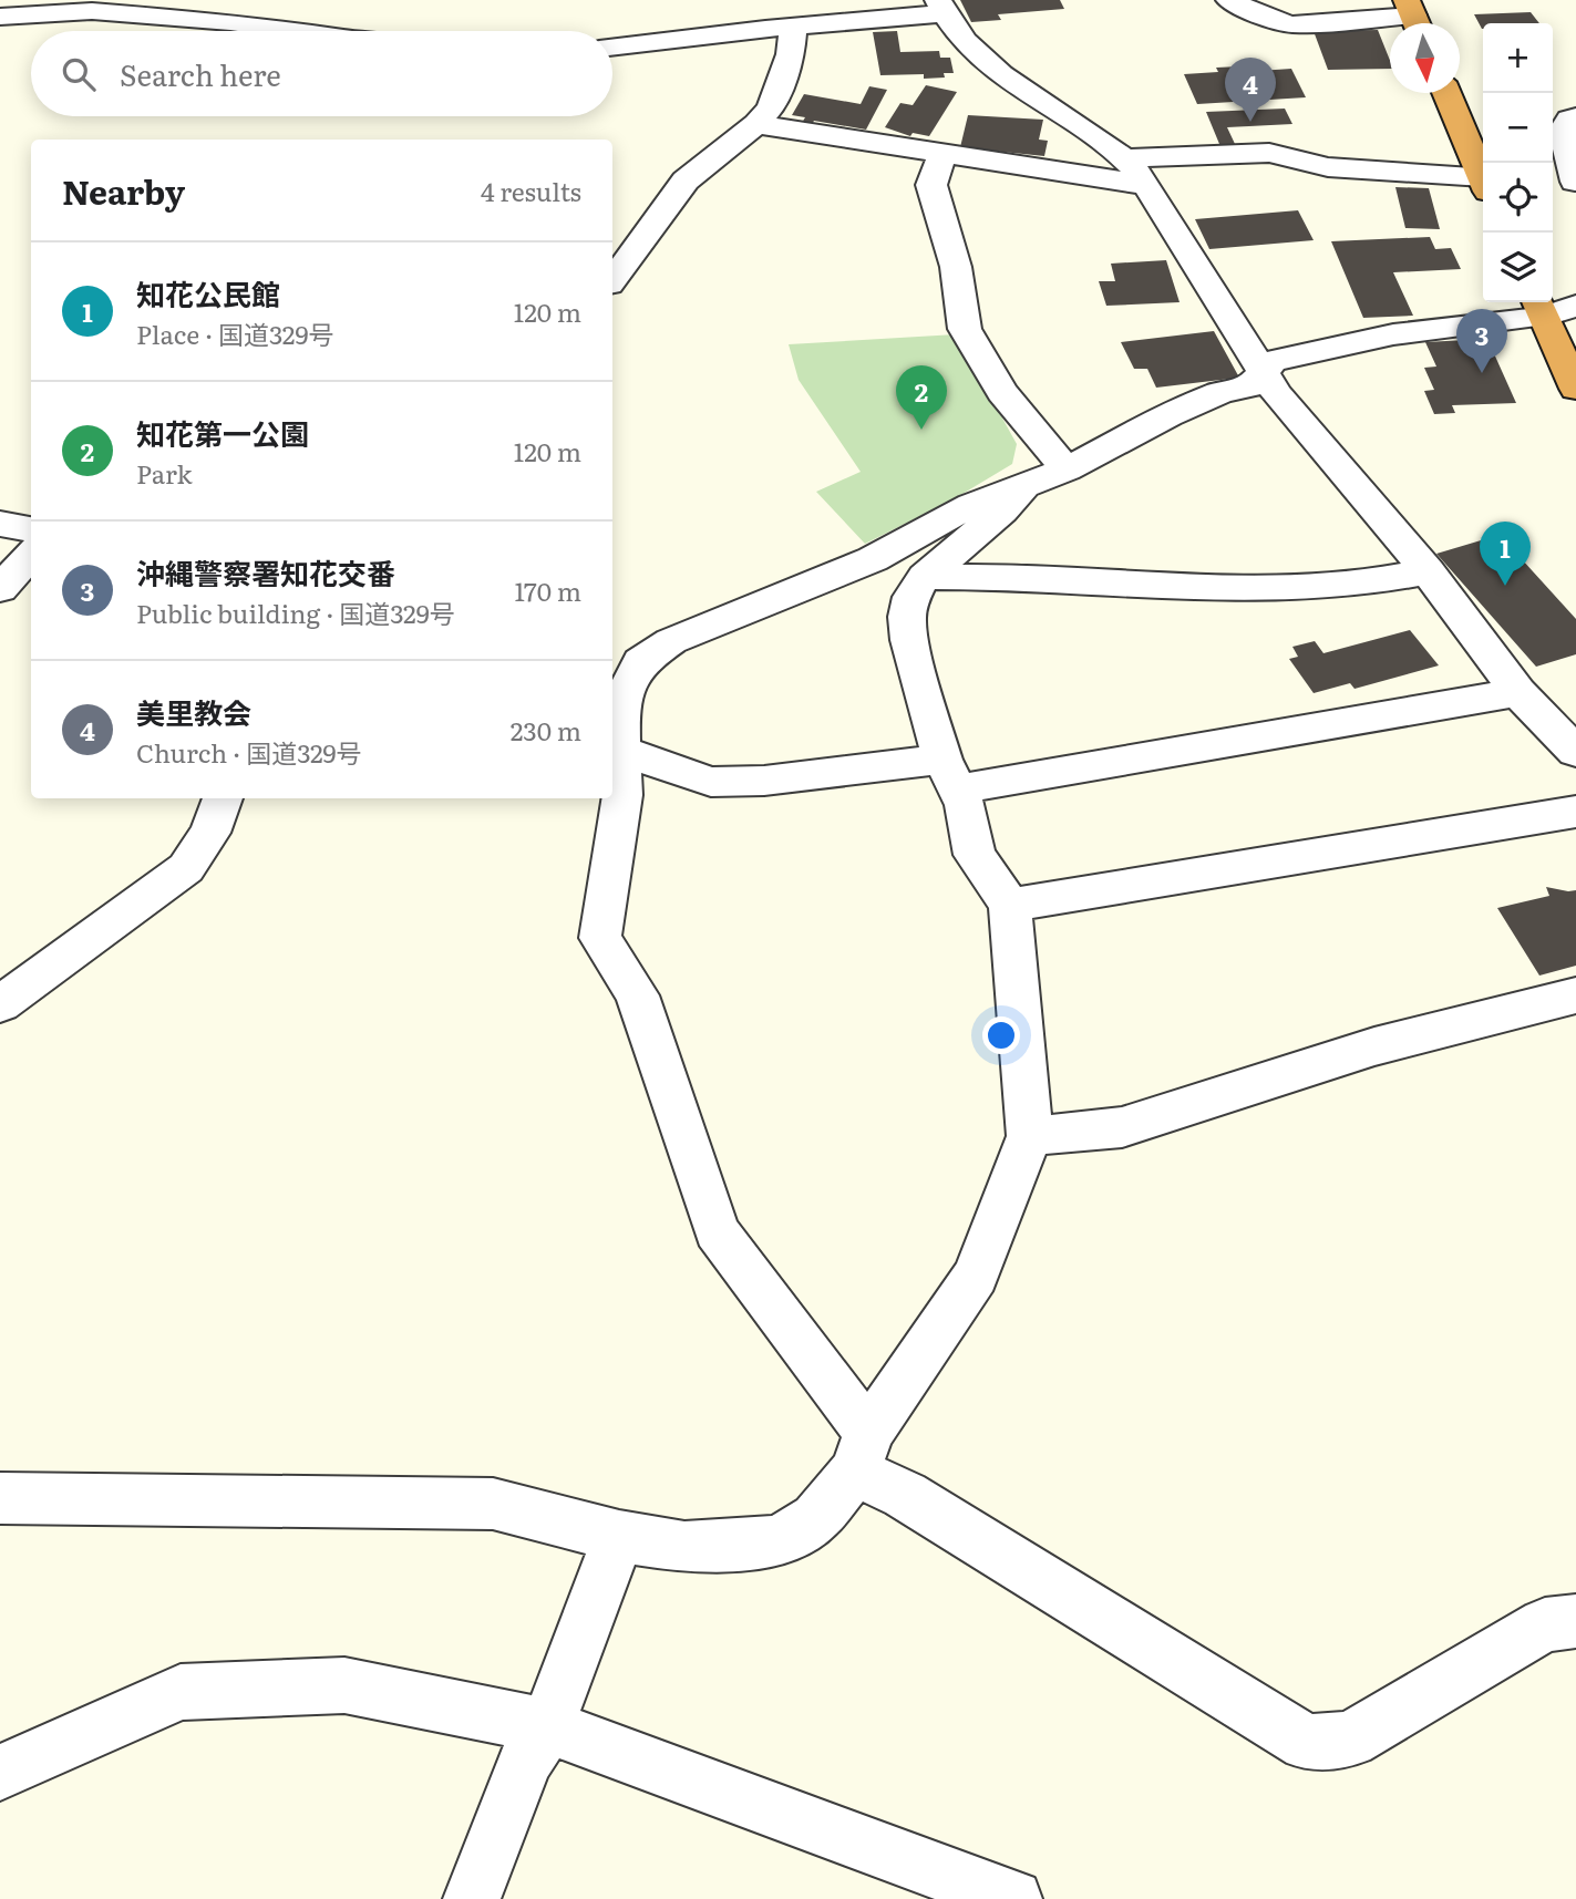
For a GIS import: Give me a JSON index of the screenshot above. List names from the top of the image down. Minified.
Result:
{"north":"bottom","page":{"map_buttons":["+","−"],"search":"Search here","pins":["4","3","2","1"],"heading":["Nearby","4 results"],"list":[{"mark":"1","name":"知花公民館","note":"Place · 国道329号","value":"120 m"},{"mark":"2","name":"知花第一公園","note":"Park","value":"120 m"},{"mark":"3","name":"沖縄警察署知花交番","note":"Public building · 国道329号","value":"170 m"},{"mark":"4","name":"美里教会","note":"Church · 国道329号","value":"230 m"}]}}
